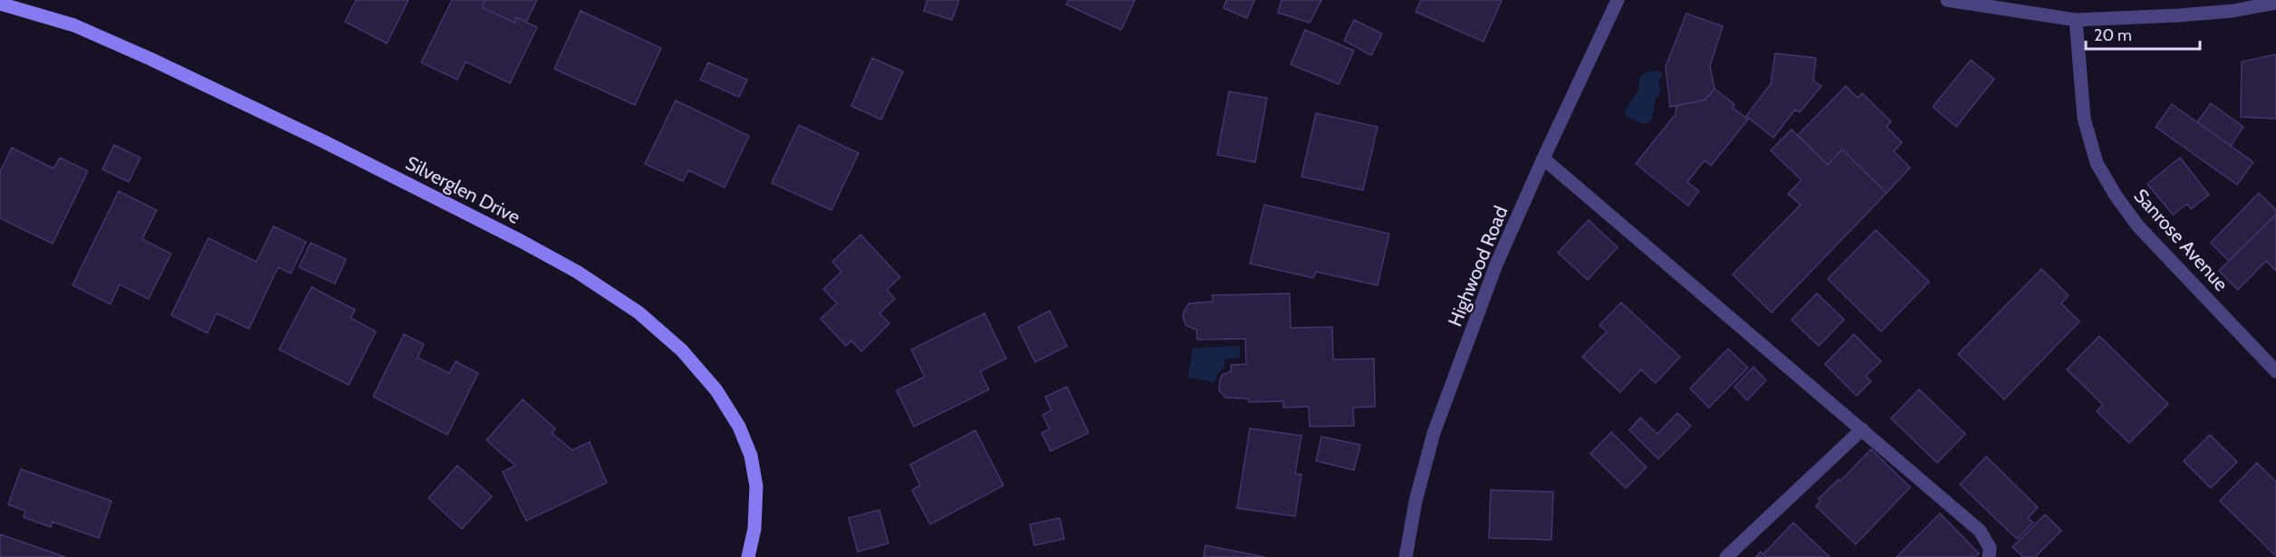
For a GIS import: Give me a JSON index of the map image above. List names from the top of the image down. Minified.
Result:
{"streets":{"street":["Silverglen Drive","Sanrose Avenue","Highwood Road"]},"scale_bar":"20 m"}
